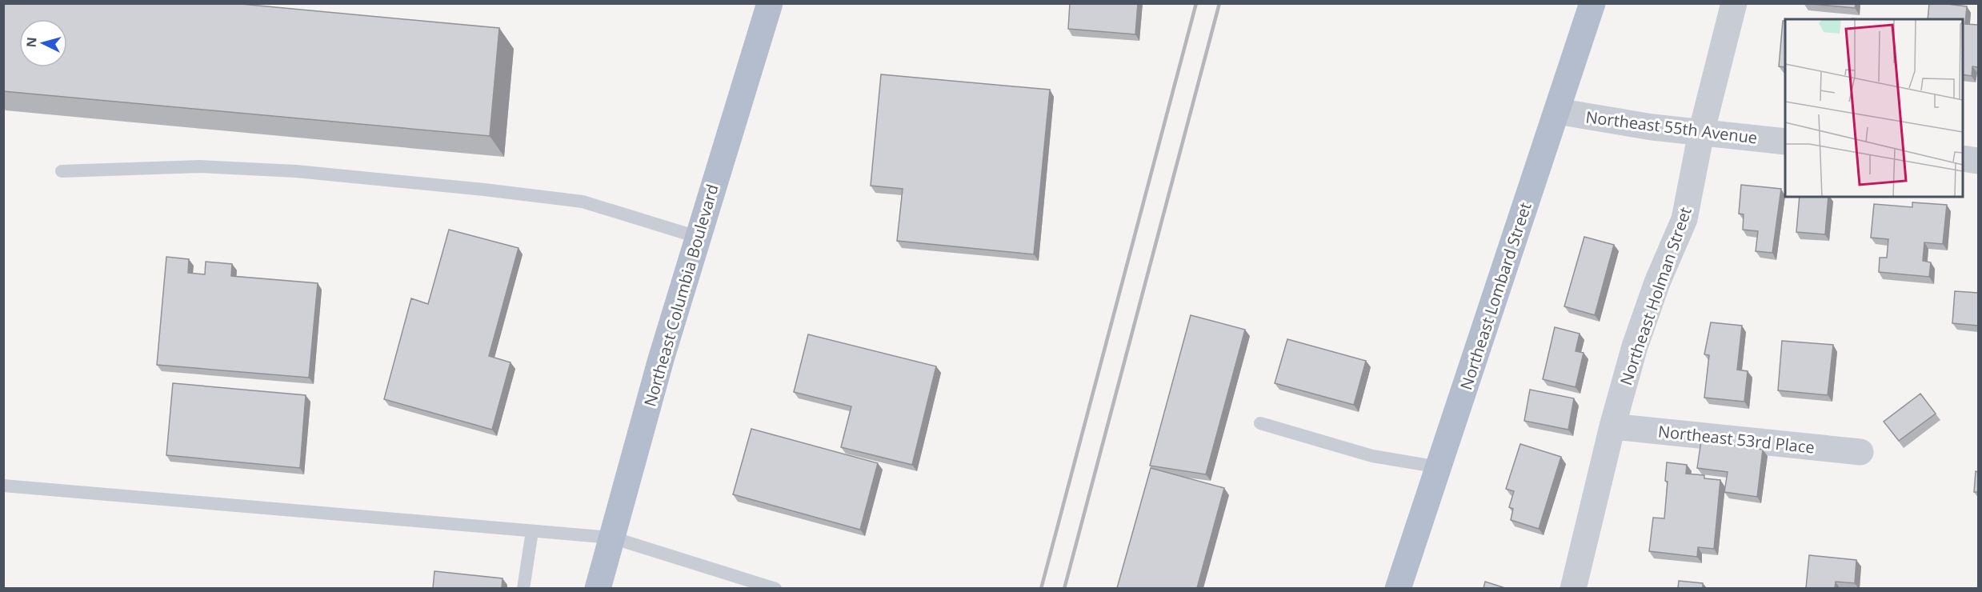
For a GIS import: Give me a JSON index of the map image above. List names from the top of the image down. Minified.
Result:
{"streets":{"main road":["Northeast Columbia Boulevard","Northeast Lombard Street"],"street":["Northeast 55th Avenue","Northeast Holman Street","Northeast 53rd Place"]},"crossings":[["Northeast 55th Avenue","Northeast Lombard Street"],["Northeast 55th Avenue","Northeast Holman Street"],["Northeast Holman Street","Northeast 53rd Place"]],"north":"left"}
